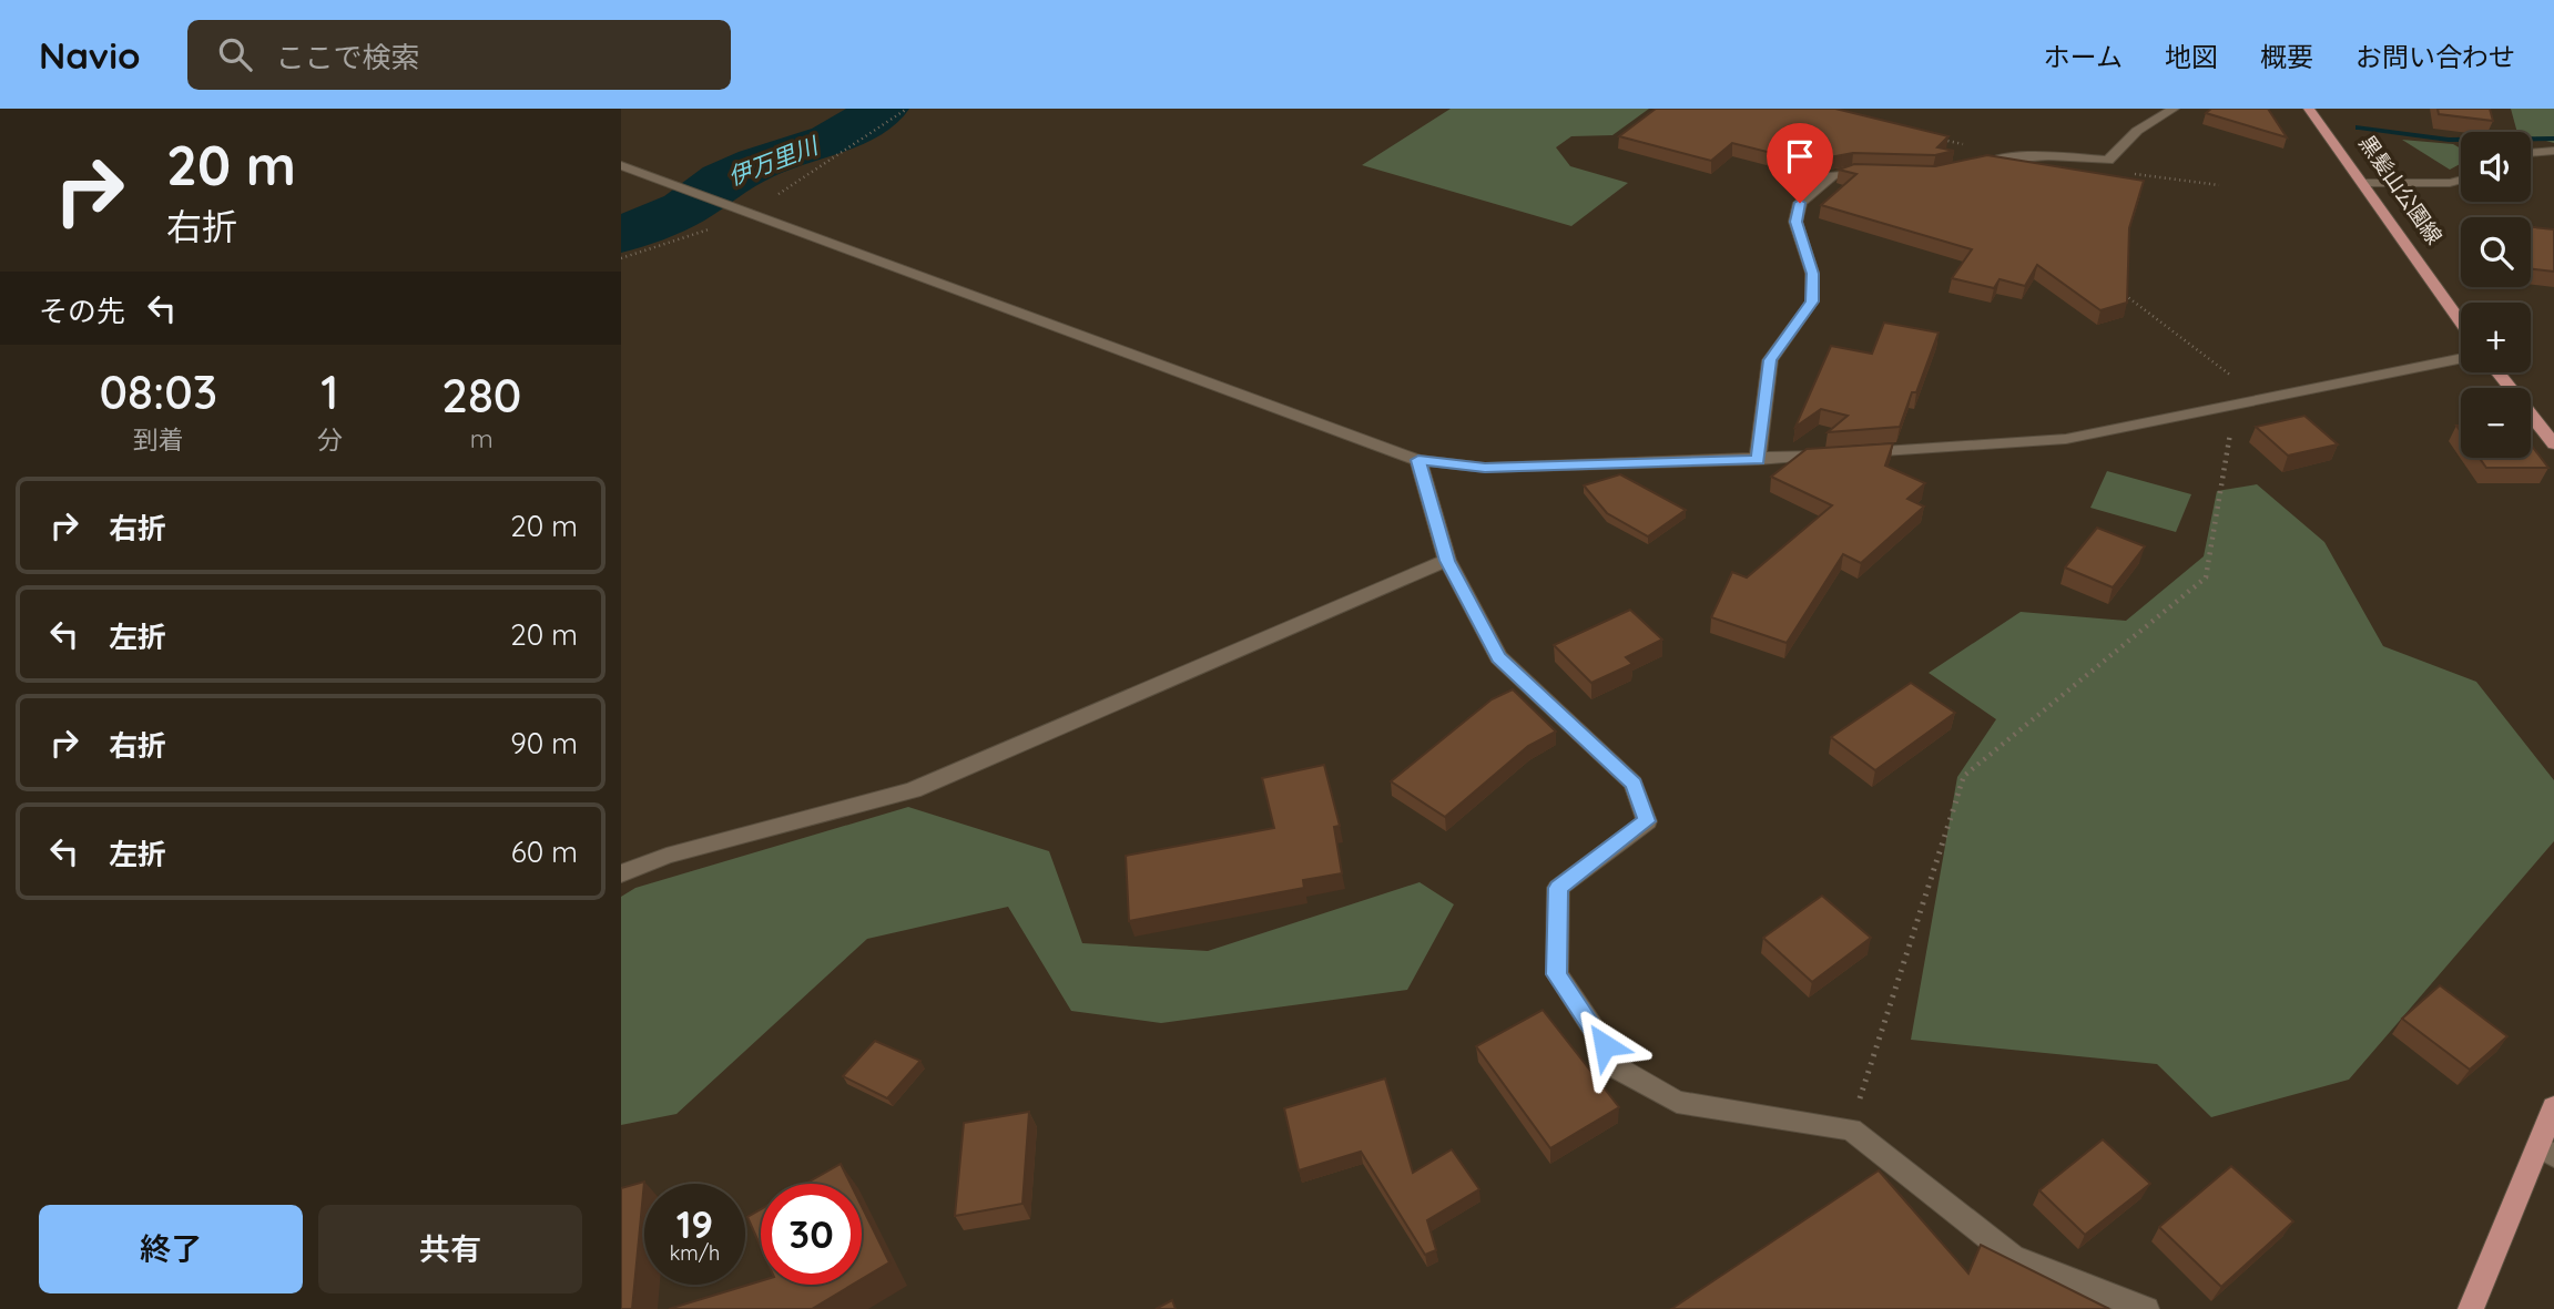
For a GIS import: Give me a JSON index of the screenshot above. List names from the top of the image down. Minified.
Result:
{"streets":{"main road":["黒髪山公園線"]},"water":["伊万里川"],"page":{"header":"Navio","search":"ここで検索","nav":["ホーム","地図","概要","お問い合わせ"],"turn":["20 m","右折"],"map_buttons":["+","−"],"then":"その先","eta":["08:03","到着","1","分","280","m"],"list":[{"name":"右折","value":"20 m"},{"name":"左折","value":"20 m"},{"name":"右折","value":"90 m"},{"name":"左折","value":"60 m"}],"speed":"19 km/h","limit":"30","buttons":["終了","共有"]}}
